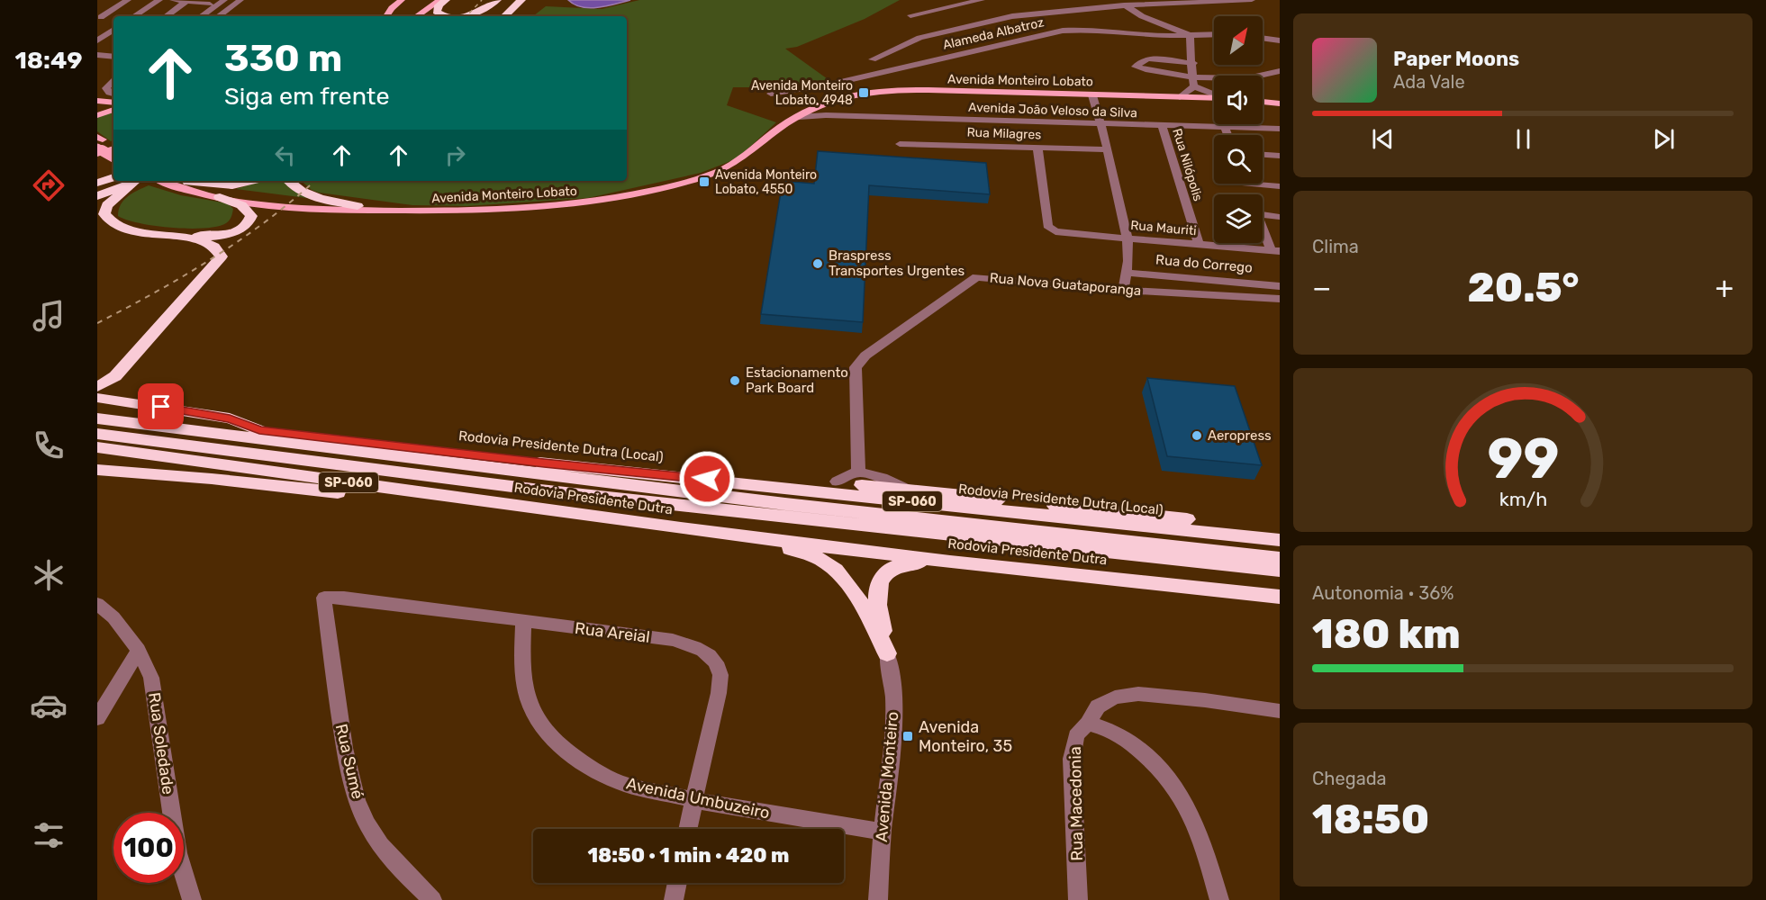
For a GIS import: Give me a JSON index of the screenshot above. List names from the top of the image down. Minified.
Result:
{"streets":{"highway":["Rodovia Presidente Dutra (Local)","SP-060","Rodovia Presidente Dutra"],"main road":["Avenida Monteiro Lobato"],"street":["Alameda Albatroz","Avenida João Veloso da Silva","Rua Milagres","Rua Nilópolis","Rua Mauriti","Rua do Corrego","Rua Nova Guataporanga","Rua Areial","Rua Soledade","Rua Sumé","Avenida Monteiro","Avenida Umbuzeiro","Rua Macedonia"]},"crossings":[["Avenida João Veloso da Silva","Rua Nilópolis"],["Rua Milagres","Rua Mauriti"],["Rua Nilópolis","Rua Mauriti"],["Rua Areial","Rua Sumé"],["Rua Areial","Avenida Umbuzeiro"],["Avenida Monteiro","Avenida Umbuzeiro"]],"places":{"transit":["Avenida Monteiro Lobato, 4948","Avenida Monteiro Lobato, 4550","Avenida Monteiro, 35"],"other":["Braspress Transportes Urgentes","Estacionamento Park Board","Aeropress"]},"north":"top right","page":{"tabs":"18:49","turn":["330 m","Siga em frente"],"song":["Paper Moons","Ada Vale"],"tile":["Clima",["Autonomia · 36%","180 km"],["Chegada","18:50"]],"heat":["−","20.5°","+"],"limit":"100","trip":"18:50 · 1 min · 420 m","gauge":["99","km/h"]}}
